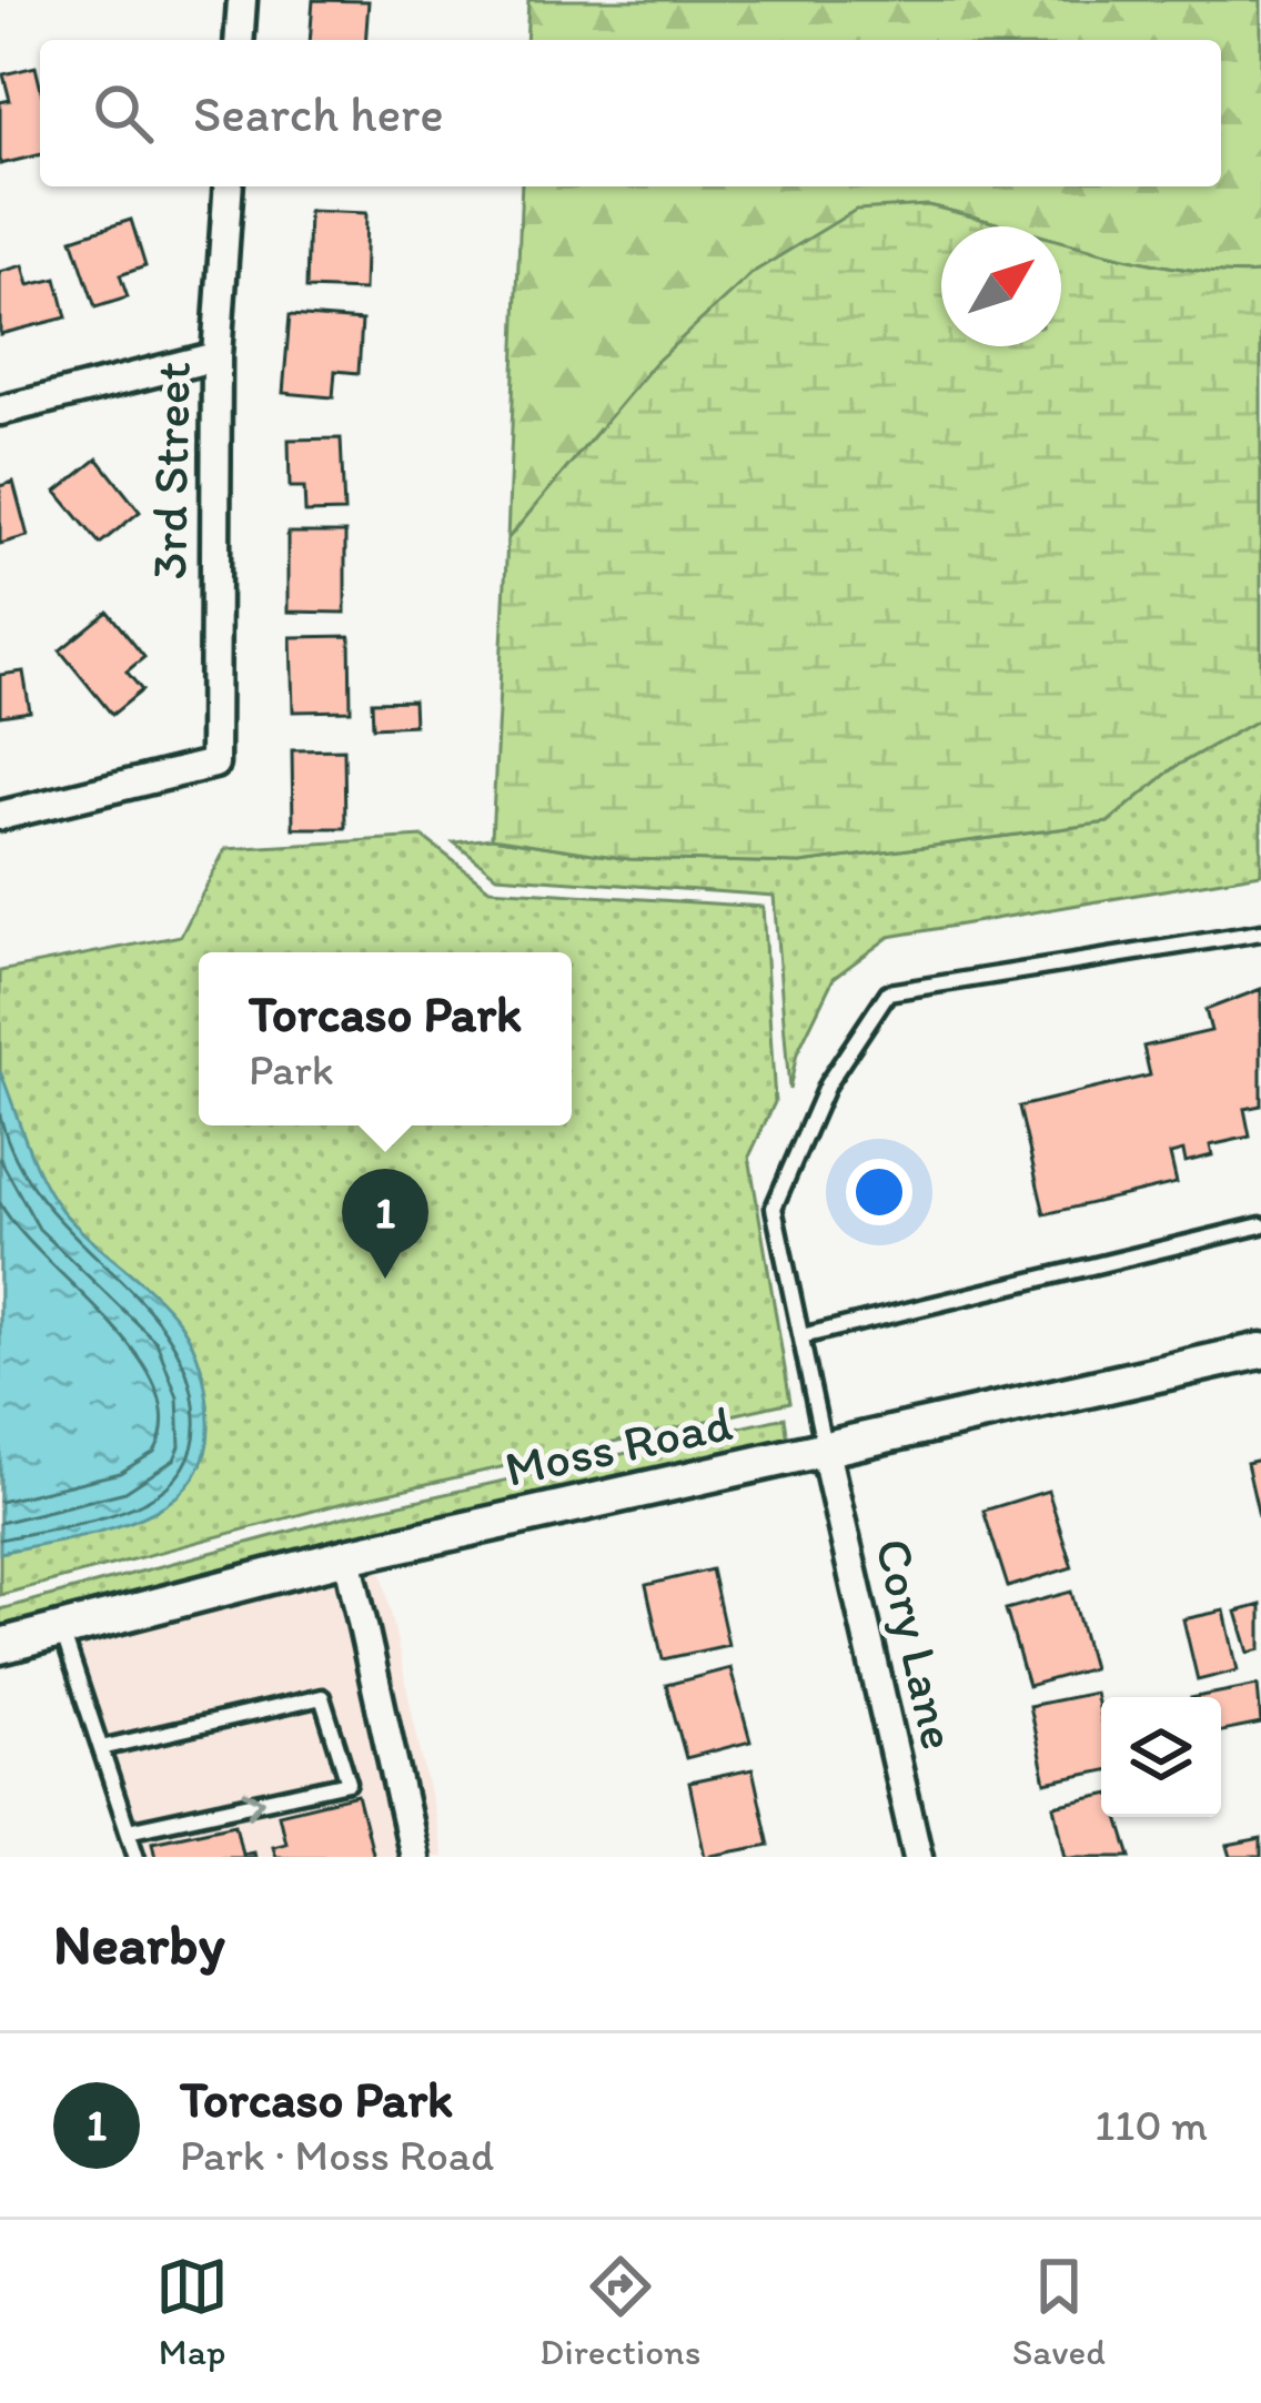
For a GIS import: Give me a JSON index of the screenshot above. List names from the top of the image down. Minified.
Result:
{"streets":{"street":["3rd Street","Moss Road","Cory Lane"]},"crossings":[["Moss Road","Cory Lane"]],"north":"top right","page":{"search":"Search here","popup":["Torcaso Park","Park"],"pins":"1","heading":"Nearby","list":[{"mark":"1","name":"Torcaso Park","note":"Park · Moss Road","value":"110 m"}],"nav":["Map","Directions","Saved"]}}
